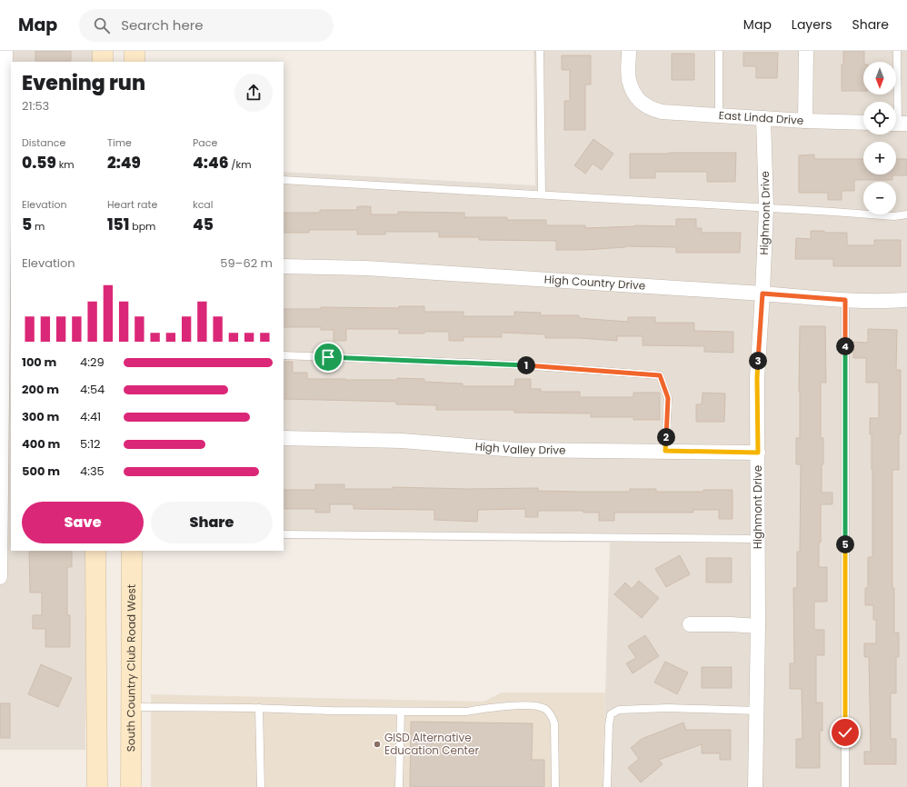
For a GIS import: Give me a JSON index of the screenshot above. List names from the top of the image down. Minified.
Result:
{"streets":{"street":["East Linda Drive","Highmont Drive","High Country Drive","High Valley Drive","South Country Club Road West"]},"crossings":[["East Linda Drive","Highmont Drive"],["Highmont Drive","High Country Drive"],["Highmont Drive","High Valley Drive"]],"places":["GISD Alternative Education Center"],"north":"bottom","page":{"header":"Map","search":"Search here","nav":["Map","Layers","Share"],"map_buttons":["+","−"],"heading":["Evening run","21:53"],"stats":[["Distance","0.59 km"],["Time","2:49"],["Pace","4:46 /km"],["Elevation","5 m"],["Heart rate","151 bpm"],["kcal","45"]],"chart":["Elevation","59–62 m"],"pins":["4","3","1","2","5"],"list":[{"name":"100 m","note":"4:29"},{"name":"200 m","note":"4:54"},{"name":"300 m","note":"4:41"},{"name":"400 m","note":"5:12"},{"name":"500 m","note":"4:35"}],"buttons":["Save","Share"]}}
